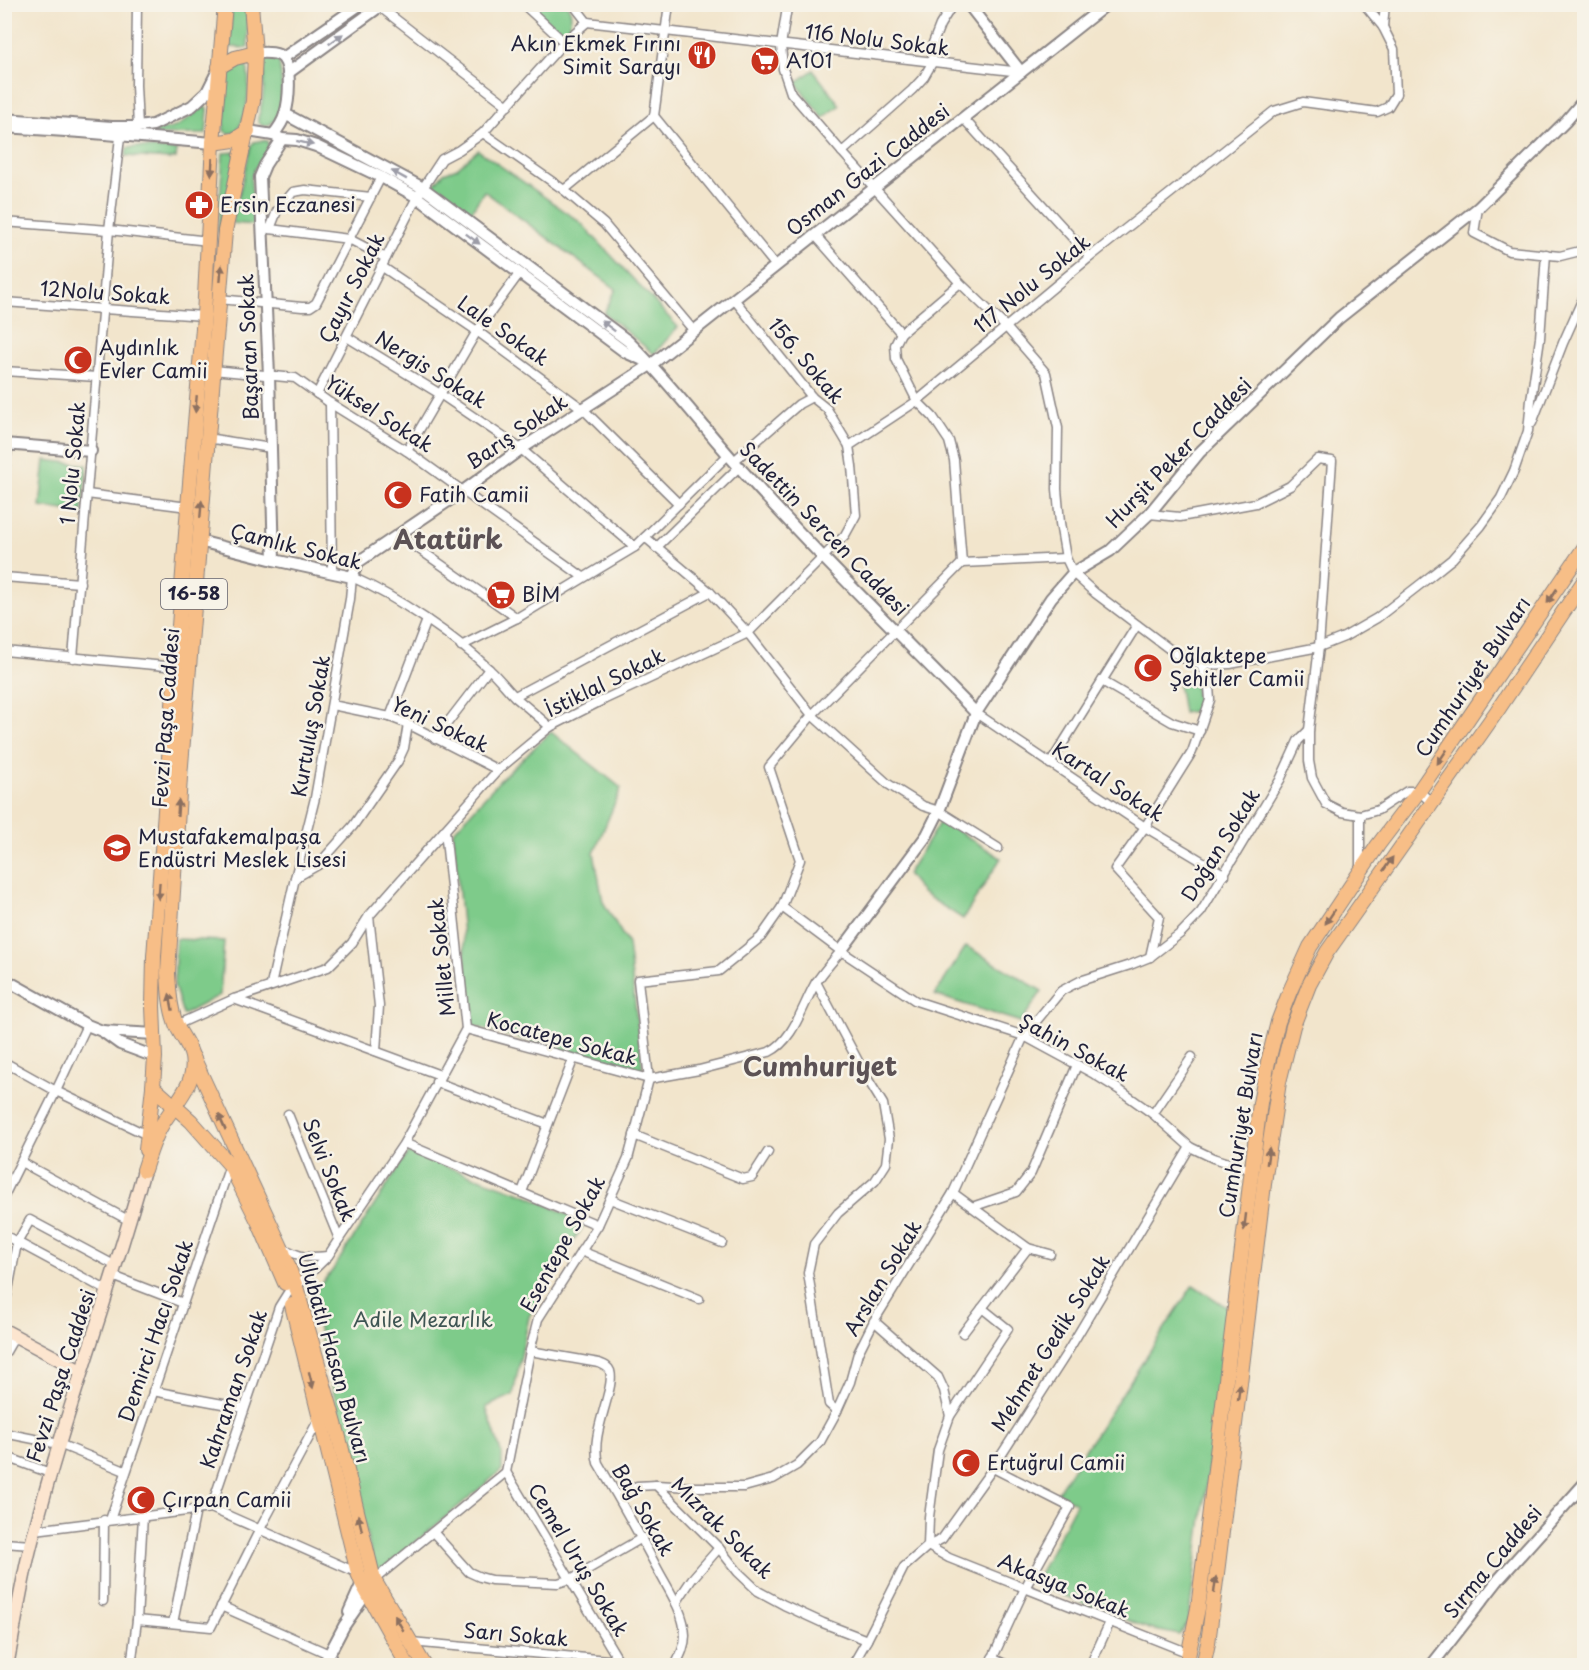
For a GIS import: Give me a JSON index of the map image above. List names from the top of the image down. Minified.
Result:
{"streets":{"main road":["16-58","Cumhuriyet Bulvarı","Fevzi Paşa Caddesi","Ulubatlı Hasan Bulvarı"],"street":["116 Nolu Sokak","Osman Gazi Caddesi","117 Nolu Sokak","Çayır Sokak","12Nolu Sokak","Lale Sokak","Başaran Sokak","156. Sokak","Nergis Sokak","Yüksel Sokak","Barış Sokak","Hurşit Peker Caddesi","1 Nolu Sokak","Sadettin Sercen Caddesi","Çamlık Sokak","İstiklal Sokak","Yeni Sokak","Kurtuluş Sokak","Kartal Sokak","Doğan Sokak","Millet Sokak","Kocatepe Sokak","Şahin Sokak","Selvi Sokak","Esentepe Sokak","Arslan Sokak","Demirci Hacı Sokak","Mehmet Gedik Sokak","Kahraman Sokak","Bağ Sokak","Mızrak Sokak","Cemel Uruş Sokak","Sırma Caddesi","Akasya Sokak","Sarı Sokak"]},"crossings":[["116 Nolu Sokak","Osman Gazi Caddesi"],["116 Nolu Sokak","Çayır Sokak"],["Osman Gazi Caddesi","156. Sokak"],["Osman Gazi Caddesi","Barış Sokak"],["Osman Gazi Caddesi","Sadettin Sercen Caddesi"],["117 Nolu Sokak","156. Sokak"],["Çayır Sokak","Lale Sokak"],["Çayır Sokak","Nergis Sokak"],["Çayır Sokak","Yüksel Sokak"],["Çayır Sokak","Sadettin Sercen Caddesi"],["12Nolu Sokak","1 Nolu Sokak"],["12Nolu Sokak","Fevzi Paşa Caddesi"],["Lale Sokak","Barış Sokak"],["Başaran Sokak","Yüksel Sokak"],["Başaran Sokak","Sadettin Sercen Caddesi"],["Başaran Sokak","Çamlık Sokak"],["Nergis Sokak","Barış Sokak"],["Yüksel Sokak","Barış Sokak"],["Yüksel Sokak","Fevzi Paşa Caddesi"],["Barış Sokak","Sadettin Sercen Caddesi"],["Barış Sokak","Çamlık Sokak"],["Barış Sokak","Kurtuluş Sokak"],["Hurşit Peker Caddesi","Sadettin Sercen Caddesi"],["Hurşit Peker Caddesi","Kartal Sokak"],["Hurşit Peker Caddesi","Şahin Sokak"],["Sadettin Sercen Caddesi","Fevzi Paşa Caddesi"],["Sadettin Sercen Caddesi","Kartal Sokak"],["Çamlık Sokak","İstiklal Sokak"],["Çamlık Sokak","Fevzi Paşa Caddesi"],["Çamlık Sokak","Kurtuluş Sokak"],["Cumhuriyet Bulvarı","Şahin Sokak"],["Cumhuriyet Bulvarı","Akasya Sokak"],["İstiklal Sokak","Fevzi Paşa Caddesi"],["İstiklal Sokak","Yeni Sokak"],["İstiklal Sokak","Kurtuluş Sokak"],["İstiklal Sokak","Millet Sokak"],["Fevzi Paşa Caddesi","Ulubatlı Hasan Bulvarı"],["Yeni Sokak","Kurtuluş Sokak"],["Kartal Sokak","Doğan Sokak"],["Doğan Sokak","Şahin Sokak"],["Doğan Sokak","Arslan Sokak"],["Millet Sokak","Kocatepe Sokak"],["Millet Sokak","Kahraman Sokak"],["Kocatepe Sokak","Esentepe Sokak"],["Şahin Sokak","Arslan Sokak"],["Şahin Sokak","Mehmet Gedik Sokak"],["Selvi Sokak","Kahraman Sokak"],["Esentepe Sokak","Bağ Sokak"],["Esentepe Sokak","Cemel Uruş Sokak"],["Arslan Sokak","Mızrak Sokak"],["Demirci Hacı Sokak","Ulubatlı Hasan Bulvarı"],["Mehmet Gedik Sokak","Mızrak Sokak"],["Mehmet Gedik Sokak","Akasya Sokak"],["Ulubatlı Hasan Bulvarı","Kahraman Sokak"],["Bağ Sokak","Mızrak Sokak"],["Cemel Uruş Sokak","Sarı Sokak"]],"districts":["Atatürk","Cumhuriyet"],"parks":["Adile Mezarlık"],"places":{"restaurant":["Akın Ekmek Fırını Simit Sarayı"],"supermarket":["A101","BİM"],"pharmacy":["Ersin Eczanesi"],"mosque":["Aydınlık Evler Camii","Fatih Camii","Oğlaktepe Şehitler Camii","Ertuğrul Camii","Çırpan Camii"],"school or university":["Mustafakemalpaşa Endüstri Meslek Lisesi"]}}
